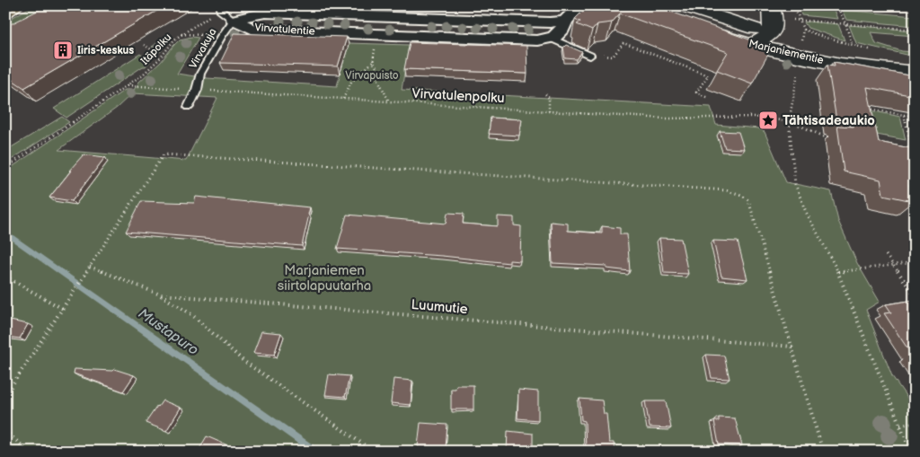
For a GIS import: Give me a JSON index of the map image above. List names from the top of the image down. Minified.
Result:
{"streets":{"main road":["Marjaniementie"],"street":["Virvatulentie"],"lane":["Virvakuja"],"path":["Itäpolku","Virvatulenpolku","Luumutie"]},"crossings":[["Virvatulentie","Virvakuja"],["Virvakuja","Virvatulenpolku"],["Itäpolku","Virvatulenpolku"]],"water":["Mustapuro"],"parks":["Virvapuisto","Marjaniemen siirtolapuutarha"],"places":{"building":["Iiris-keskus"],"place":["Tähtisadeaukio"]}}
